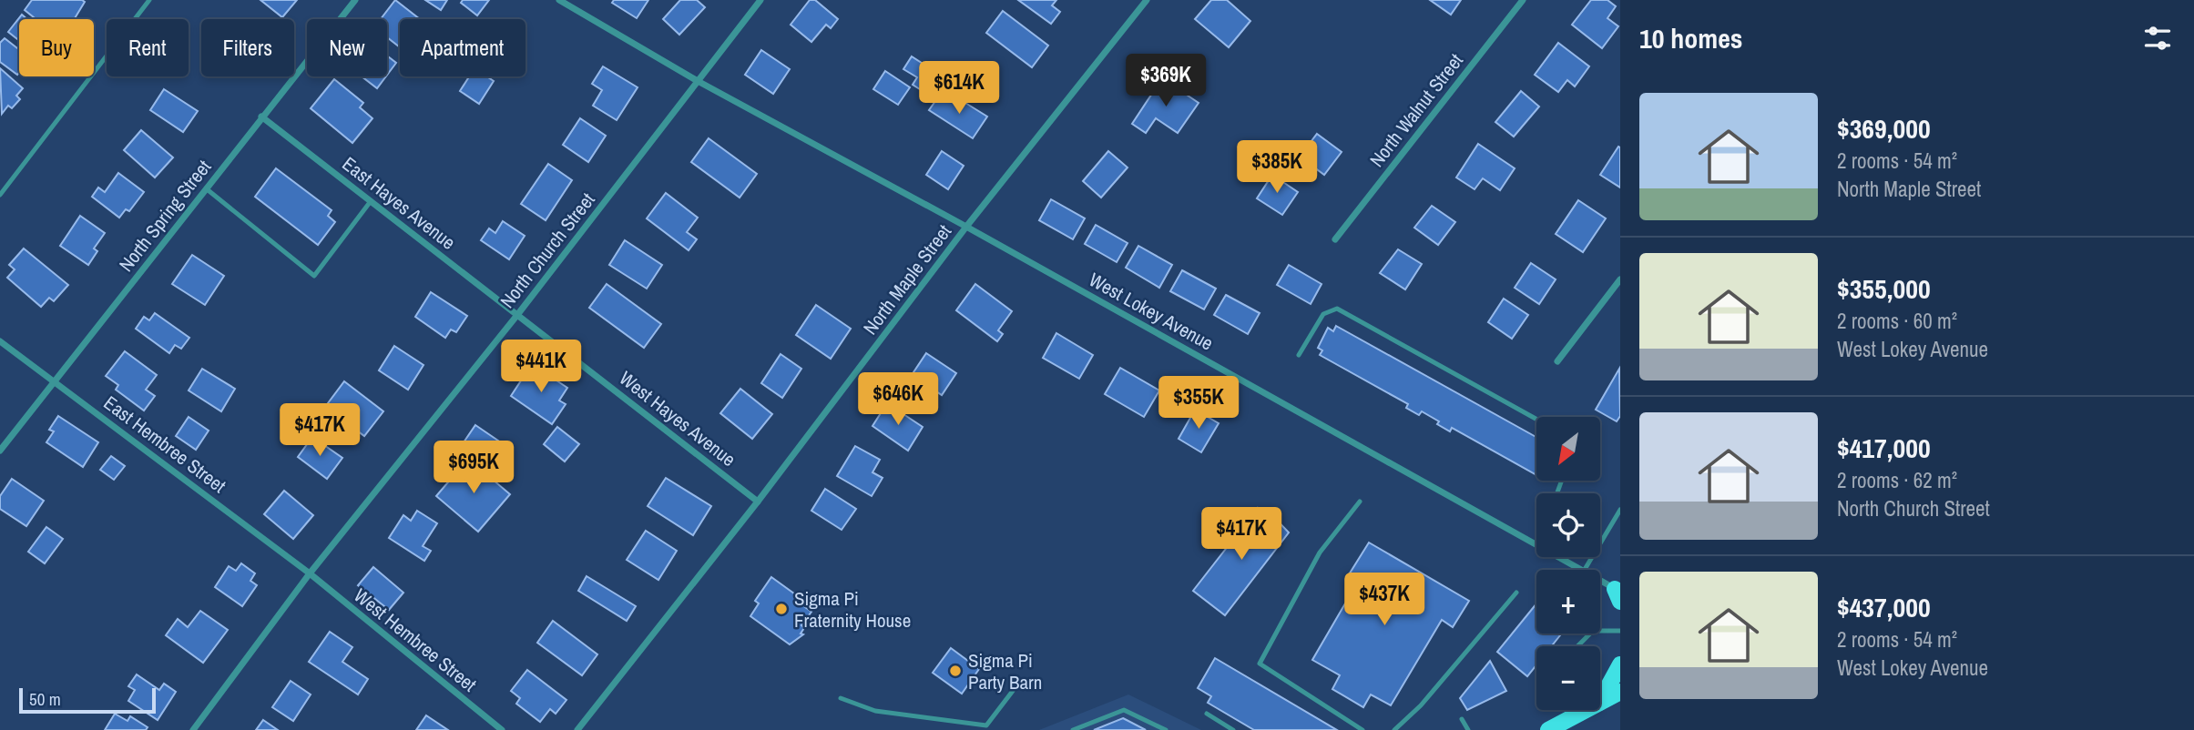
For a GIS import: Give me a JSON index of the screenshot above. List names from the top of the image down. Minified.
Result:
{"streets":{"street":["North Walnut Street","East Hayes Avenue","North Spring Street","North Church Street","North Maple Street","West Lokey Avenue","West Hayes Avenue","East Hembree Street","West Hembree Street"]},"crossings":[["East Hayes Avenue","North Spring Street"],["East Hayes Avenue","North Church Street"],["East Hayes Avenue","West Hayes Avenue"],["North Spring Street","East Hembree Street"],["North Church Street","West Lokey Avenue"],["North Church Street","West Hayes Avenue"],["North Church Street","East Hembree Street"],["North Church Street","West Hembree Street"],["North Maple Street","West Lokey Avenue"],["North Maple Street","West Hayes Avenue"],["East Hembree Street","West Hembree Street"]],"places":["Sigma Pi Fraternity House","Sigma Pi Party Barn"],"scale_bar":"50 m","north":"bottom left","page":{"heading":"10 homes","chip":["Buy","Rent","Filters","New","Apartment"],"price":["$369K","$614K","$385K","$441K","$646K","$355K","$417K","$695K","$417K","$437K"],"list":[{"name":"$369,000","note":"2 rooms · 54 m² · North Maple Street"},{"name":"$355,000","note":"2 rooms · 60 m² · West Lokey Avenue"},{"name":"$417,000","note":"2 rooms · 62 m² · North Church Street"},{"name":"$437,000","note":"2 rooms · 54 m² · West Lokey Avenue"}],"map_buttons":["+","−"],"scale":"50 m"}}
